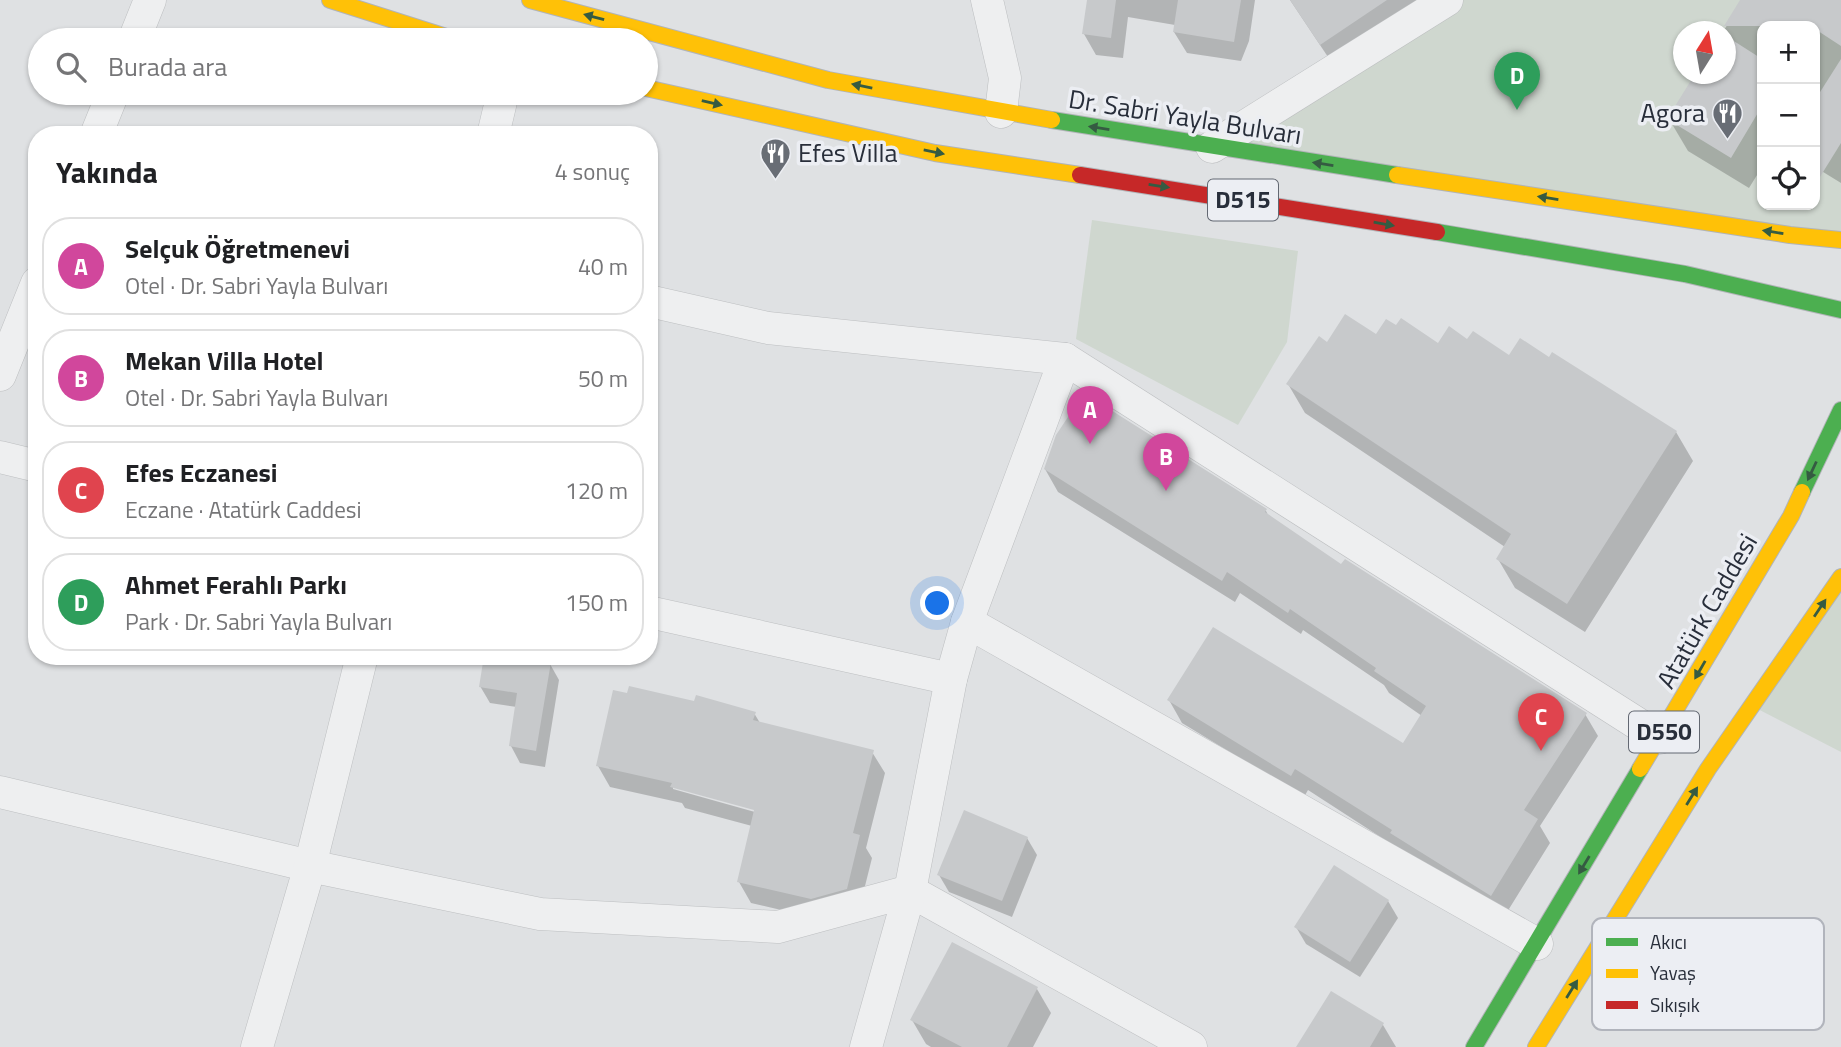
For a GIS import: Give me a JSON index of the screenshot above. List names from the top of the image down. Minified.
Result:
{"streets":{"highway":["Dr. Sabri Yayla Bulvarı","D515","Atatürk Caddesi","D550"]},"places":{"restaurant":["Agora","Efes Villa"]},"legend":["Akıcı","Yavaş","Sıkışık"],"north":"top","page":{"map_buttons":["+","−"],"search":"Burada ara","pins":["D","A","B","C"],"heading":["Yakında","4 sonuç"],"list":[{"mark":"A","name":"Selçuk Öğretmenevi","note":"Otel · Dr. Sabri Yayla Bulvarı","value":"40 m"},{"mark":"B","name":"Mekan Villa Hotel","note":"Otel · Dr. Sabri Yayla Bulvarı","value":"50 m"},{"mark":"C","name":"Efes Eczanesi","note":"Eczane · Atatürk Caddesi","value":"120 m"},{"mark":"D","name":"Ahmet Ferahlı Parkı","note":"Park · Dr. Sabri Yayla Bulvarı","value":"150 m"}]}}
